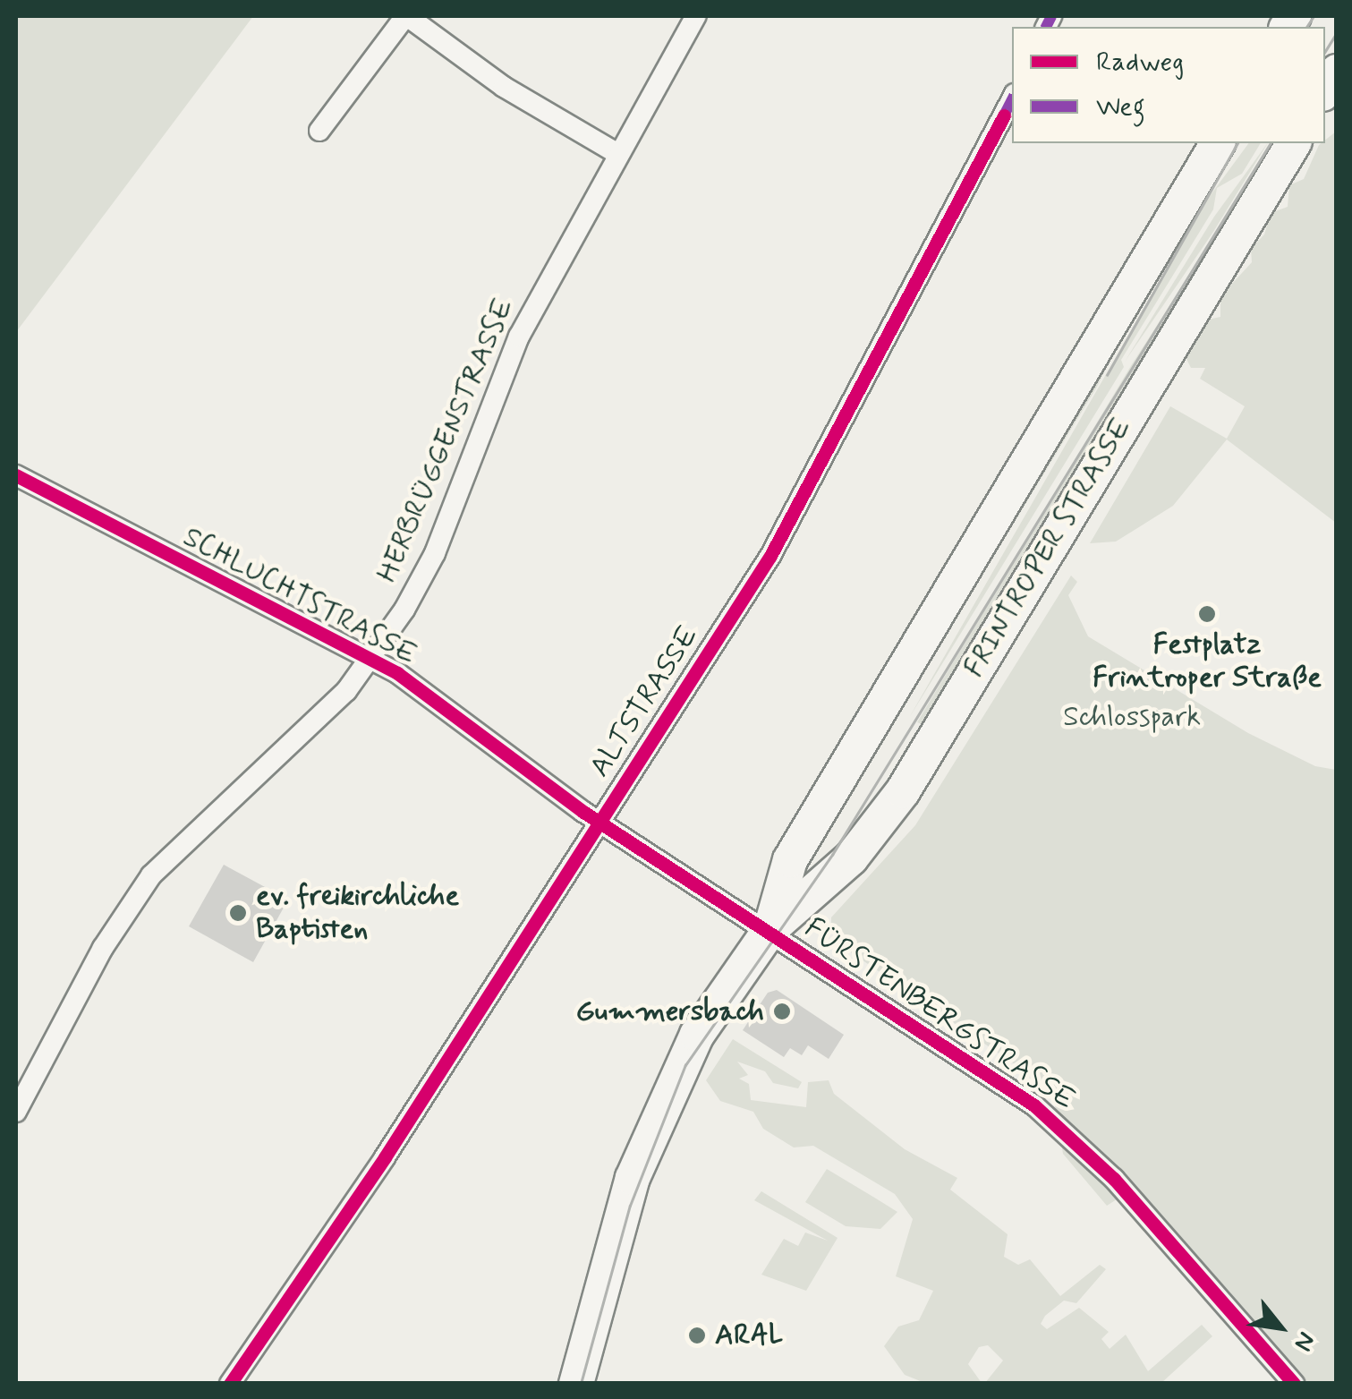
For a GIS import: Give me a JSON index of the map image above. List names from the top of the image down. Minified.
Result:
{"streets":{"main road":["FRINTROPER STRASSE"],"street":["HERBRÜGGENSTRASSE","SCHLUCHTSTRASSE","ALTSTRASSE","FÜRSTENBERGSTRASSE"]},"crossings":[["HERBRÜGGENSTRASSE","SCHLUCHTSTRASSE"],["FRINTROPER STRASSE","SCHLUCHTSTRASSE"],["FRINTROPER STRASSE","FÜRSTENBERGSTRASSE"],["SCHLUCHTSTRASSE","ALTSTRASSE"],["SCHLUCHTSTRASSE","FÜRSTENBERGSTRASSE"]],"parks":["Schlosspark"],"places":["Festplatz Frintroper Straße","ev. freikirchliche Baptisten","Gummersbach","ARAL"],"legend":["Radweg","Weg"],"north":"bottom right"}
